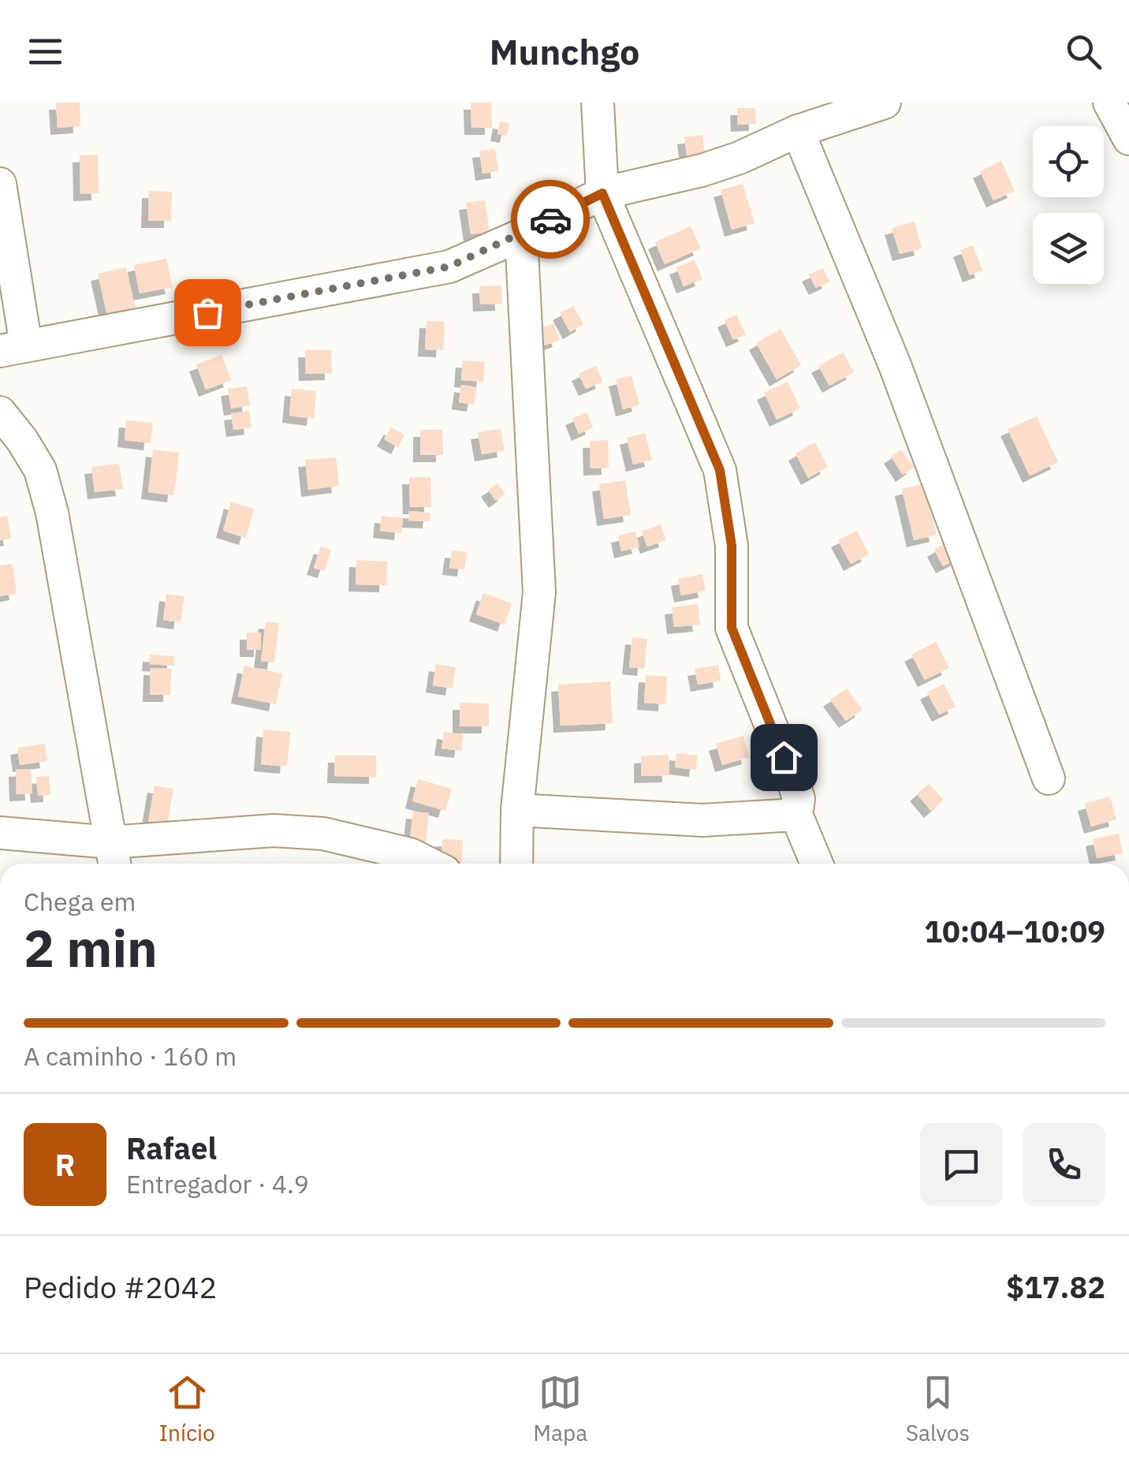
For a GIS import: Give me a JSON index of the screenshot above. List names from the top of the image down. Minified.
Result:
{"page":{"header":"Munchgo","heading":["2 min","Chega em","10:04–10:09"],"panel":["Rafael","Entregador · 4.9","Pedido #2042","$17.82"],"bar":"A caminho · 160 m","round":"R","tabs":["Início","Mapa","Salvos"]}}
